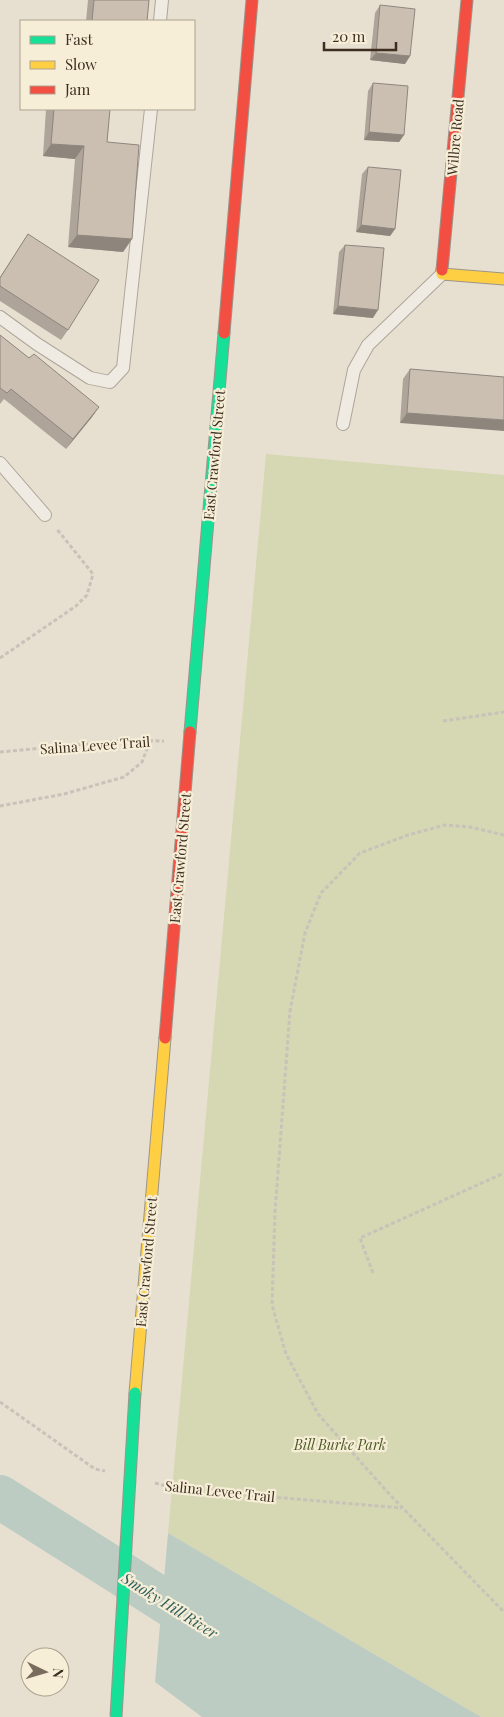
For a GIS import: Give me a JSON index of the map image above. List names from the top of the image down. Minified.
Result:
{"streets":{"street":["Wilbre Road","East Crawford Street"],"path":["Salina Levee Trail"]},"crossings":[["East Crawford Street","Salina Levee Trail"]],"water":["Smoky Hill River"],"parks":["Bill Burke Park"],"legend":["Fast","Slow","Jam"],"scale_bar":"20 m","north":"right"}
